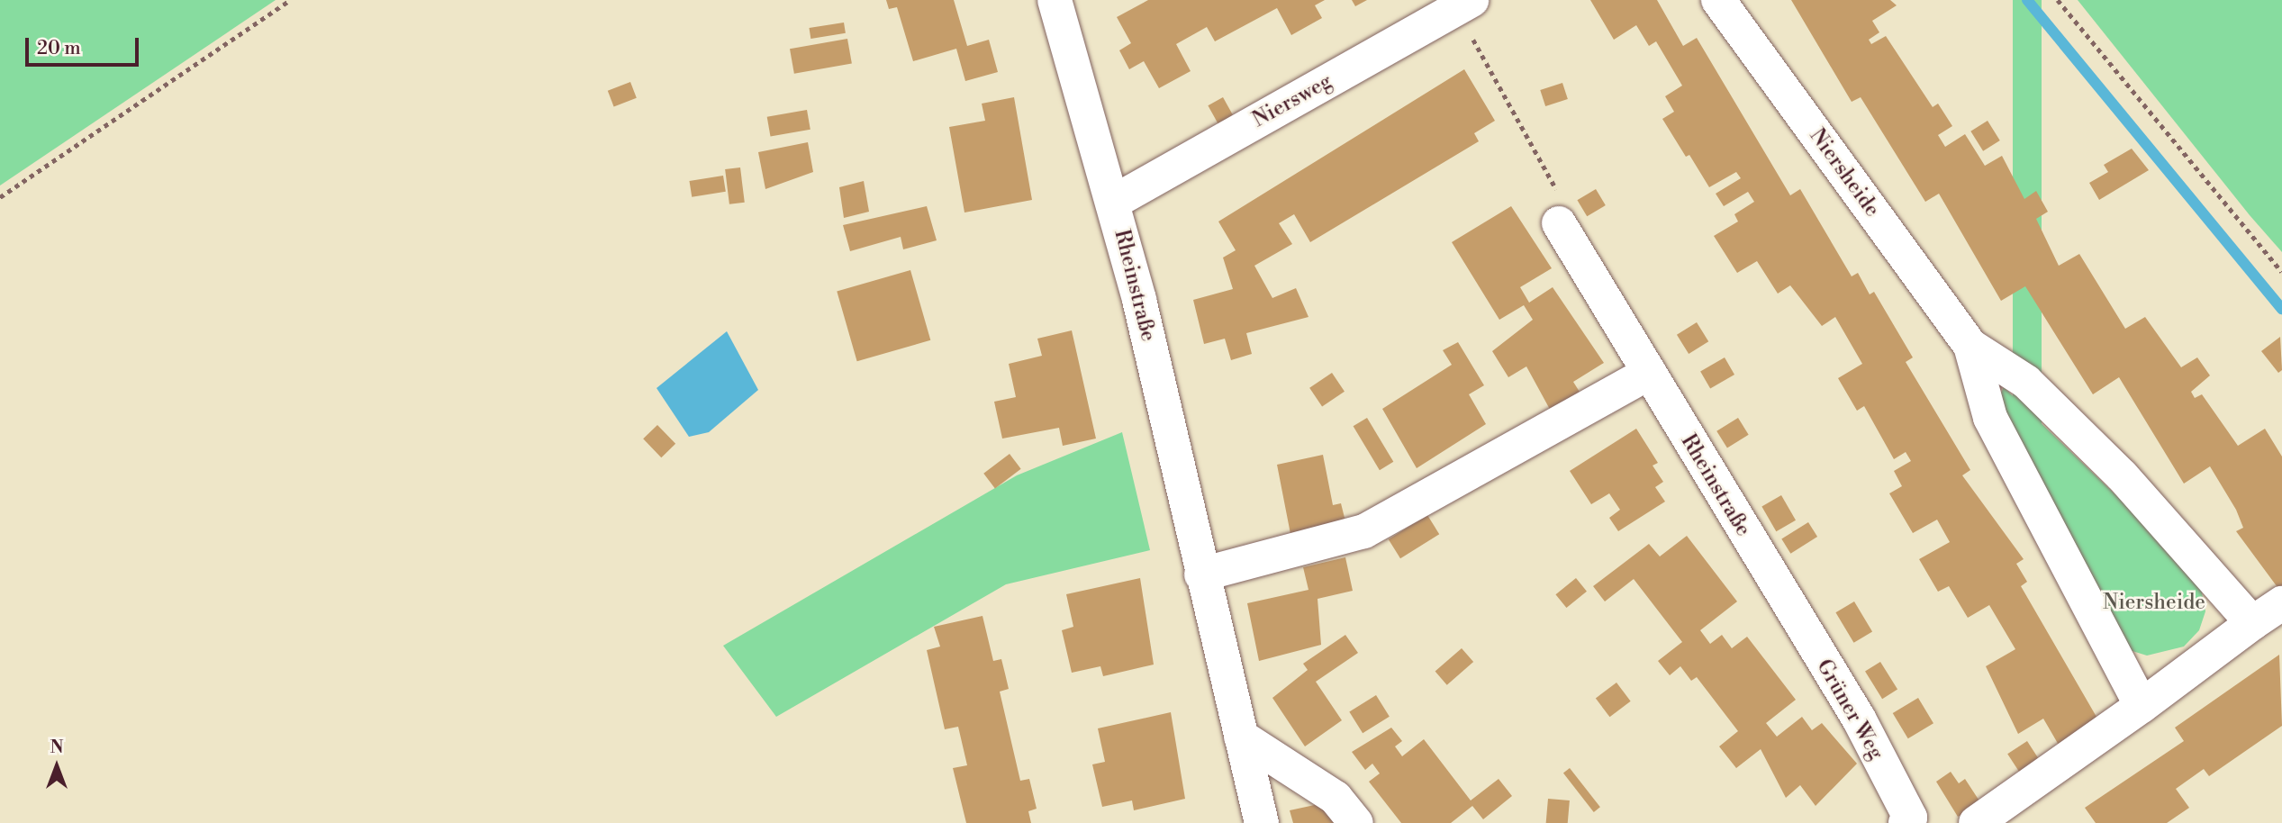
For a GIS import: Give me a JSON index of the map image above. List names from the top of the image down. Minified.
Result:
{"streets":{"street":["Niersweg","Niersheide","Rheinstraße","Grüner Weg"]},"crossings":[["Niersweg","Rheinstraße"],["Rheinstraße","Grüner Weg"]],"parks":["Niersheide"],"scale_bar":"20 m","north":"top"}
